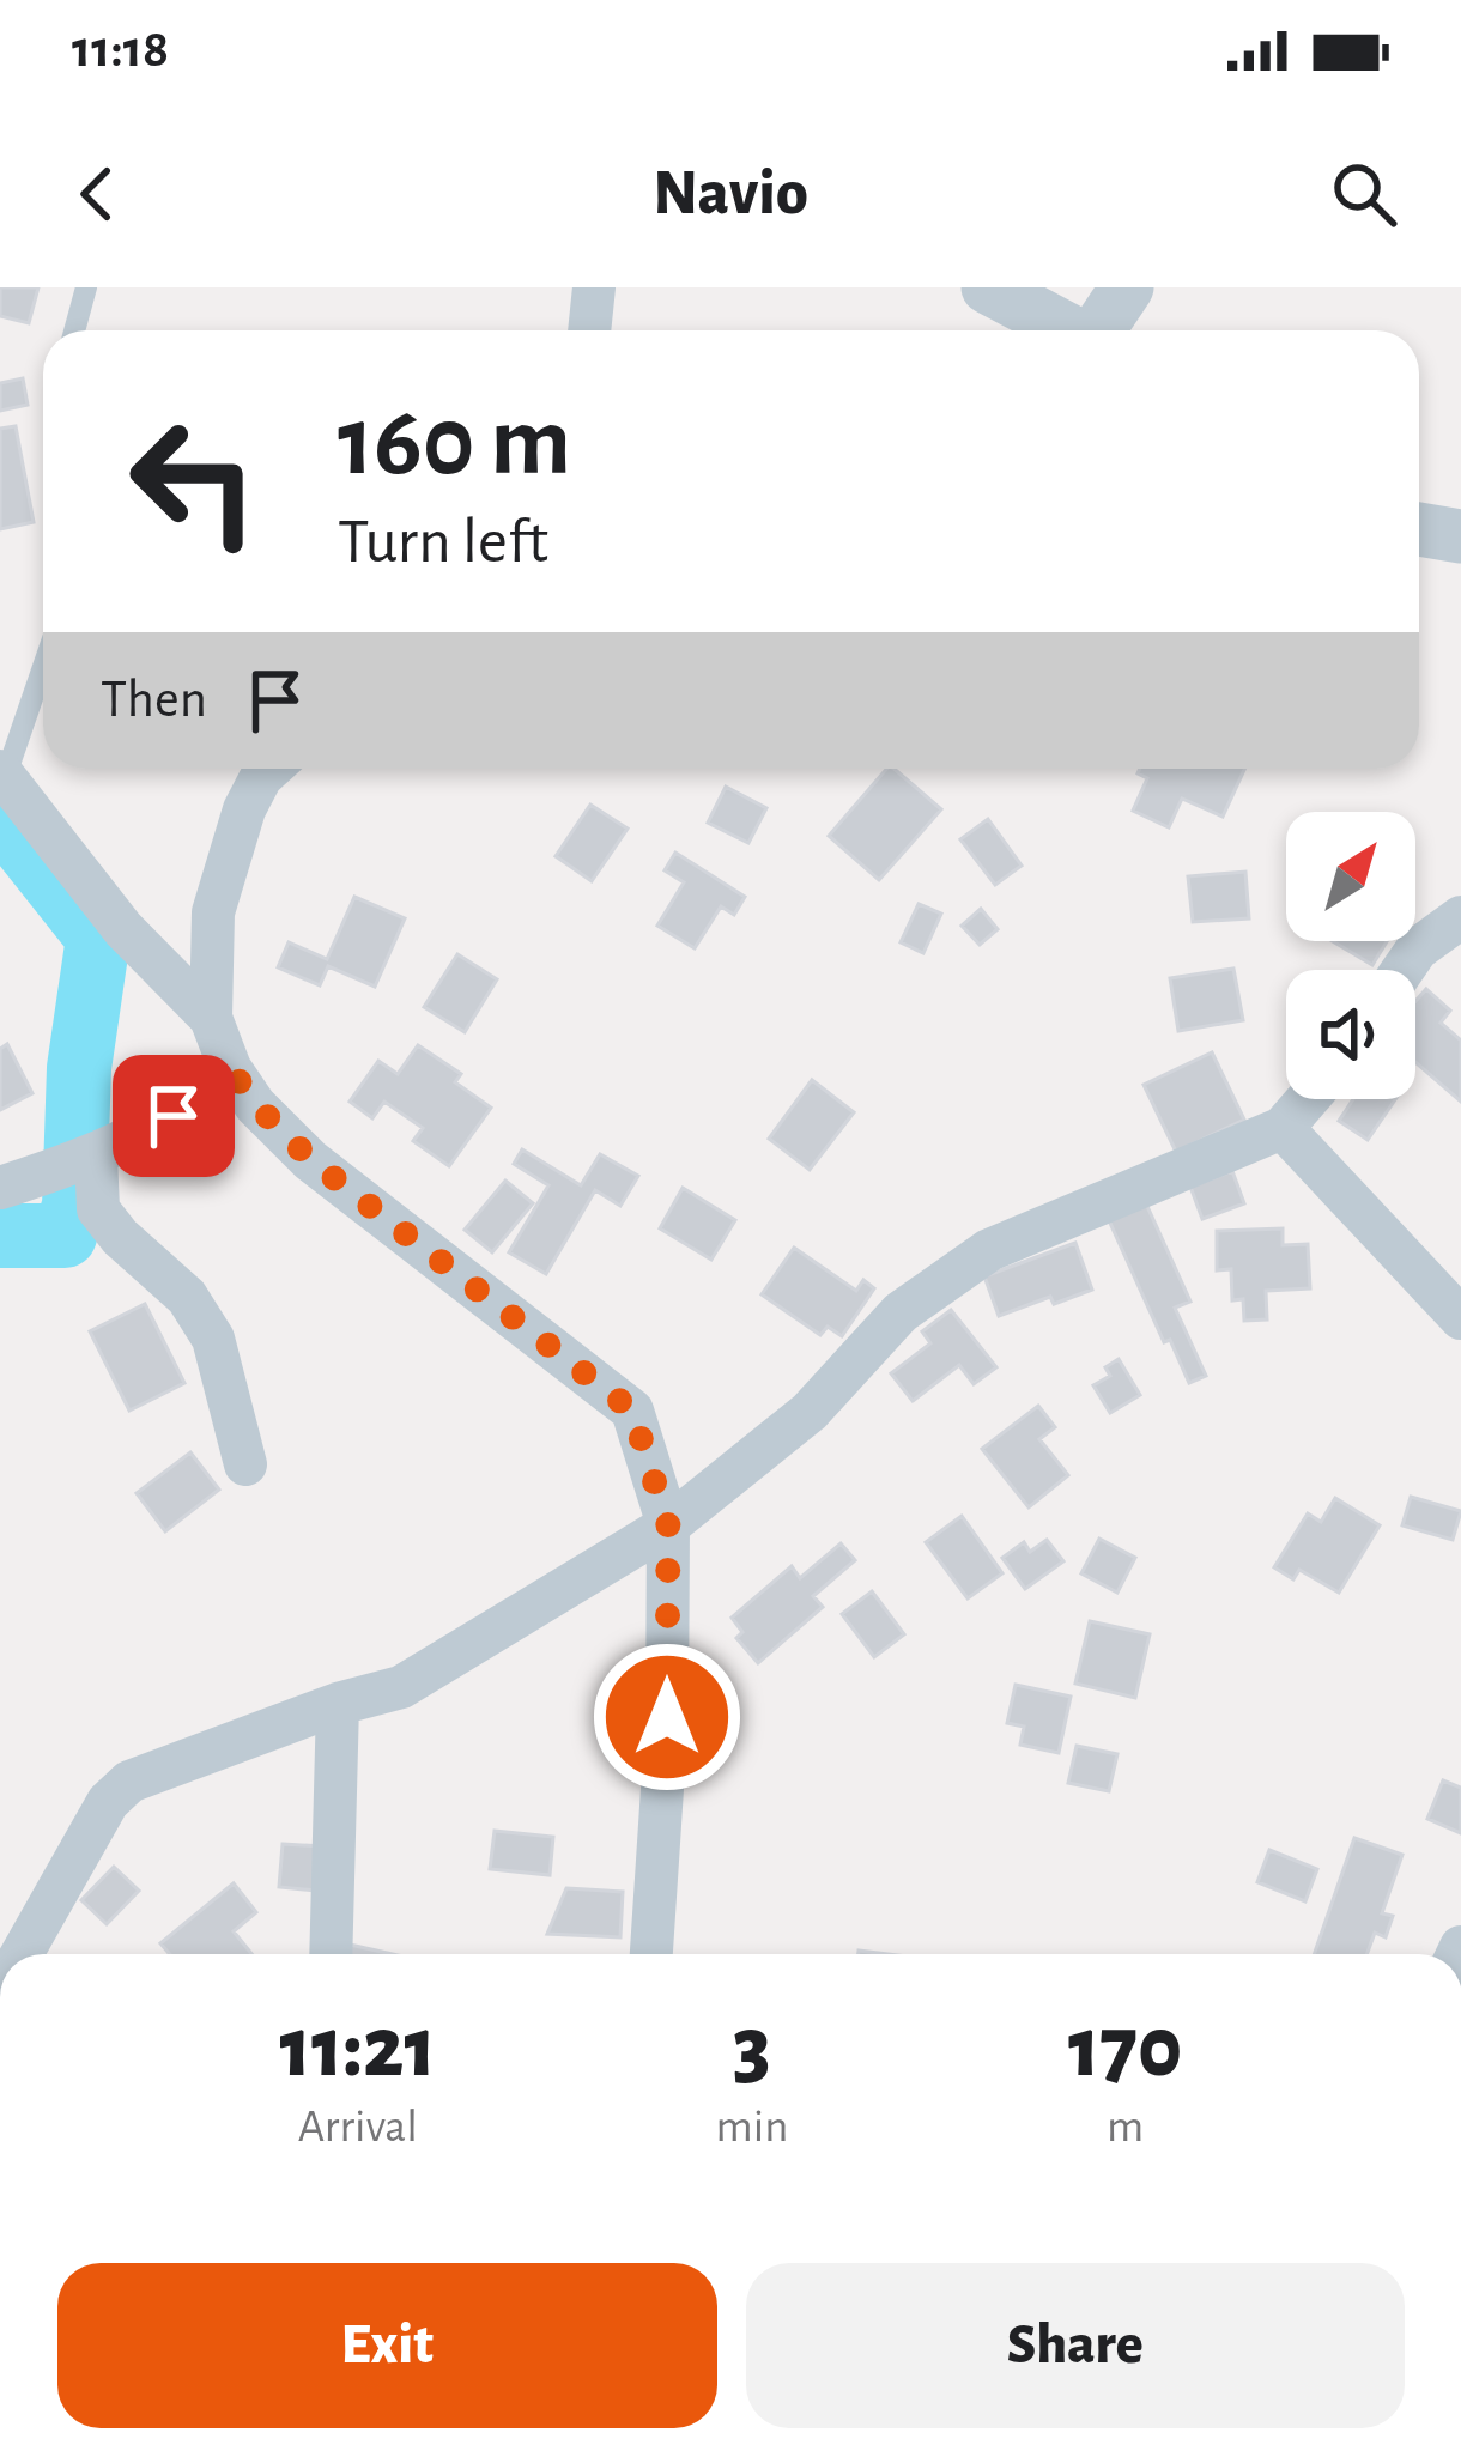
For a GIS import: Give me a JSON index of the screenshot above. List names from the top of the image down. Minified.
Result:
{"north":"top right","page":{"status":"11:18","header":"Navio","turn":["160 m","Turn left"],"then":"Then","eta":["11:21","Arrival","3","min","170","m"],"buttons":["Exit","Share"]}}
